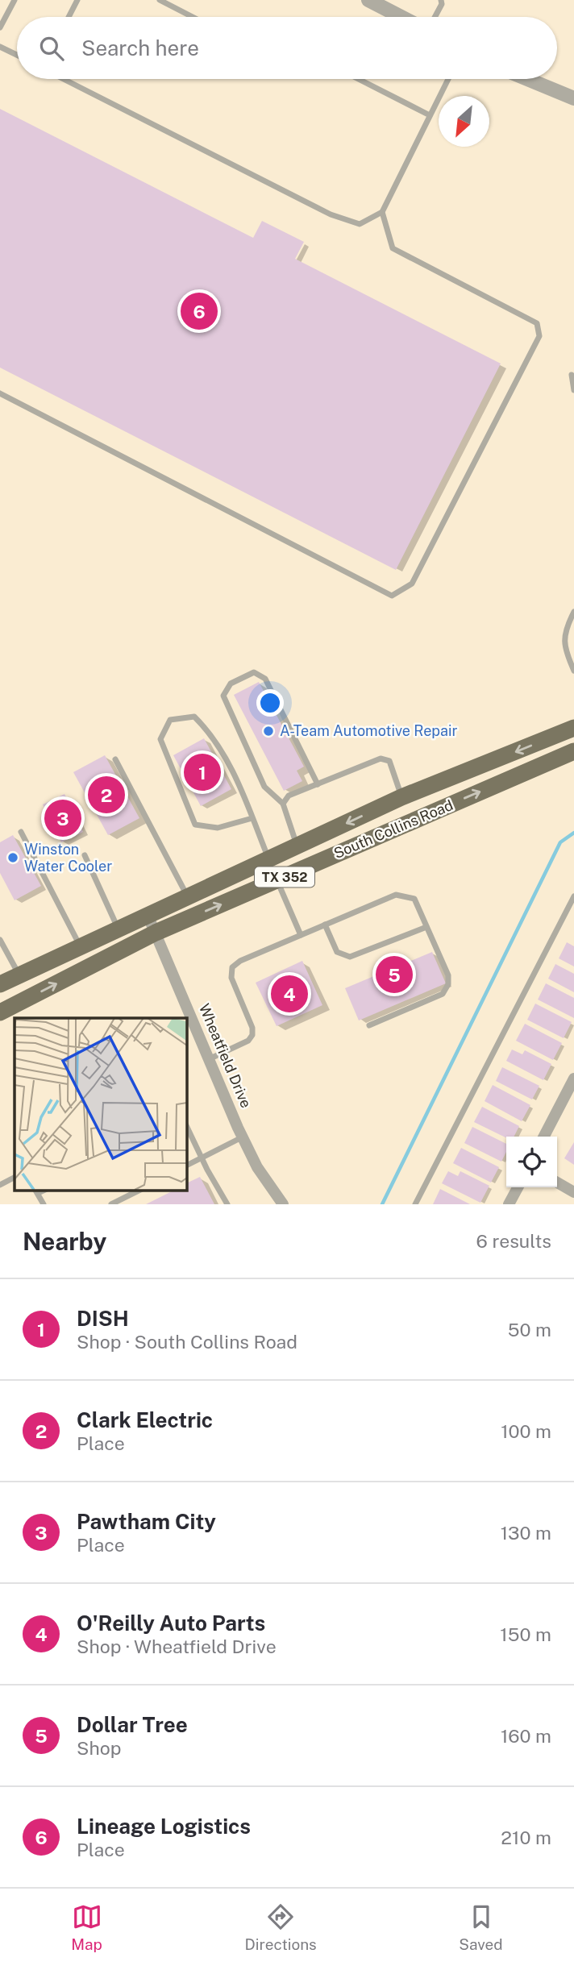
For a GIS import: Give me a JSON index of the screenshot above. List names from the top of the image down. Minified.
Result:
{"streets":{"main road":["South Collins Road","TX 352"],"street":["Wheatfield Drive"]},"crossings":[["South Collins Road","Wheatfield Drive"]],"places":["A-Team Automotive Repair","Winston Water Cooler"],"north":"bottom left","page":{"search":"Search here","pins":["6","1","2","3","5","4"],"heading":["Nearby","6 results"],"list":[{"mark":"1","name":"DISH","note":"Shop · South Collins Road","value":"50 m"},{"mark":"2","name":"Clark Electric","note":"Place","value":"100 m"},{"mark":"3","name":"Pawtham City","note":"Place","value":"130 m"},{"mark":"4","name":"O'Reilly Auto Parts","note":"Shop · Wheatfield Drive","value":"150 m"},{"mark":"5","name":"Dollar Tree","note":"Shop","value":"160 m"},{"mark":"6","name":"Lineage Logistics","note":"Place","value":"210 m"}],"nav":["Map","Directions","Saved"]}}
